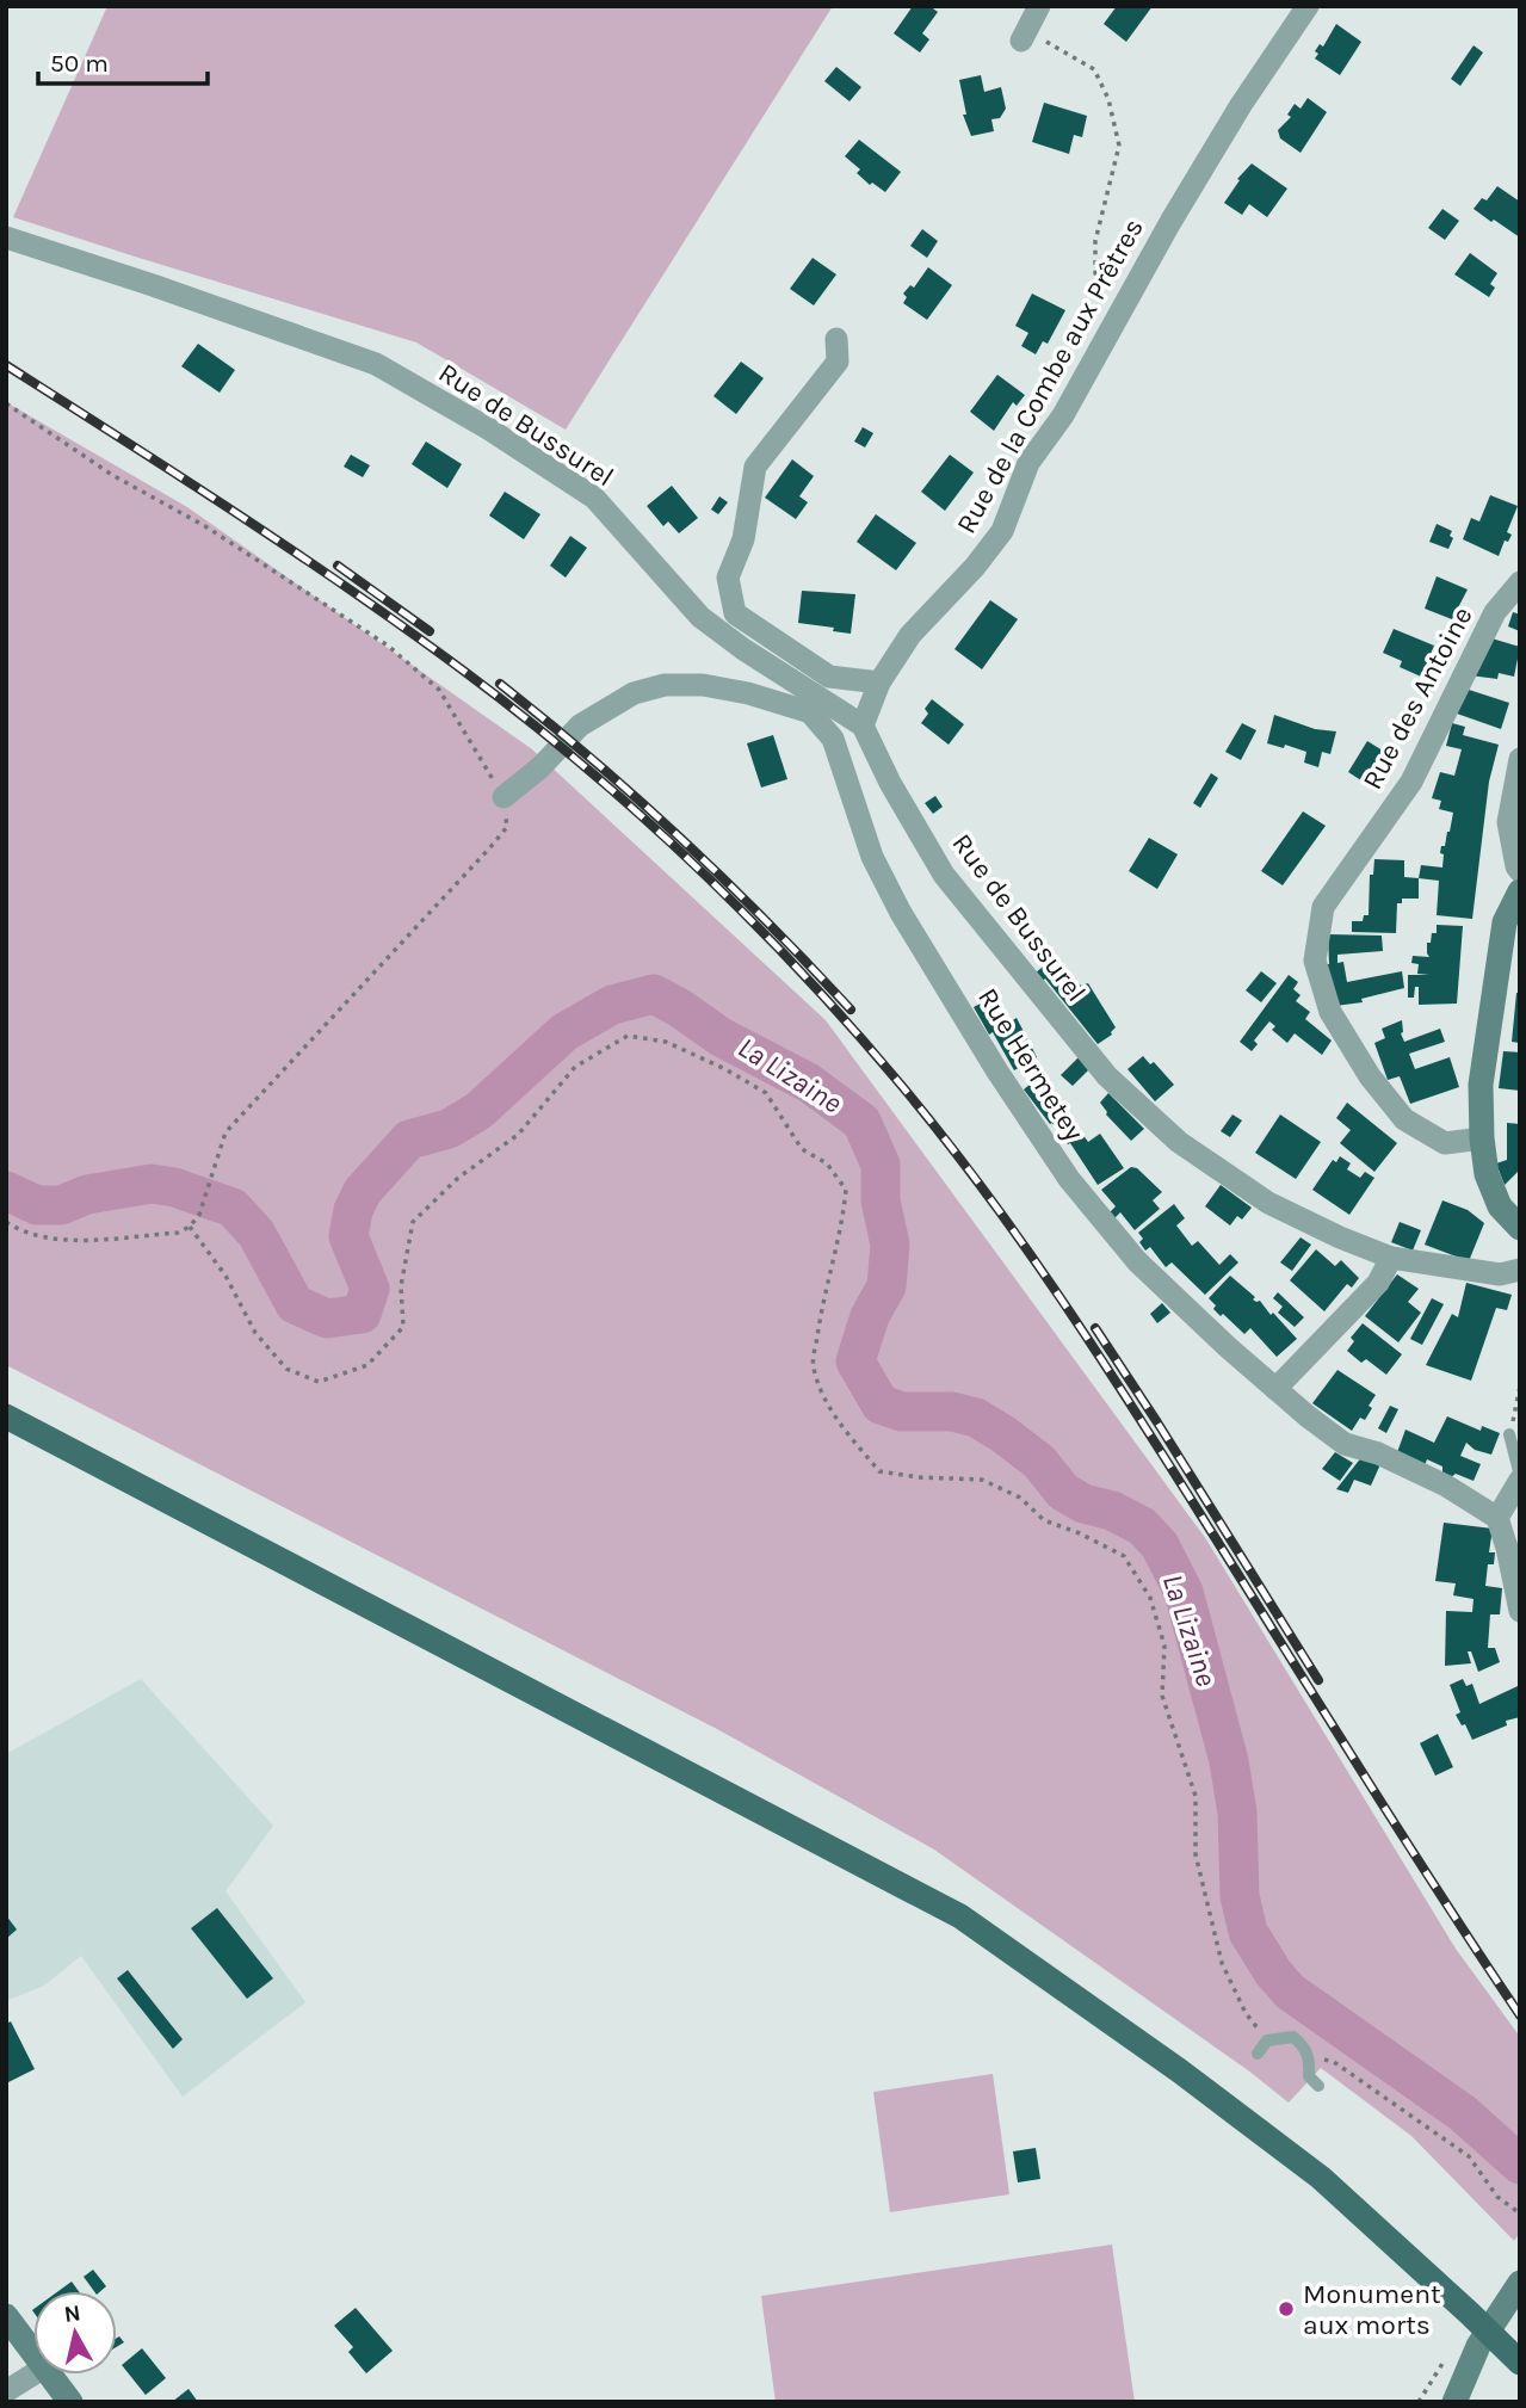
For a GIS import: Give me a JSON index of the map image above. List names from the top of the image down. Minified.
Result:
{"streets":{"street":["Rue de la Combe aux Prêtres","Rue de Bussurel","Rue des Antoine","Rue Hermetey"]},"crossings":[["Rue de la Combe aux Prêtres","Rue de Bussurel"]],"water":["La Lizaine"],"places":["Monument aux morts"],"scale_bar":"50 m","north":"top"}
